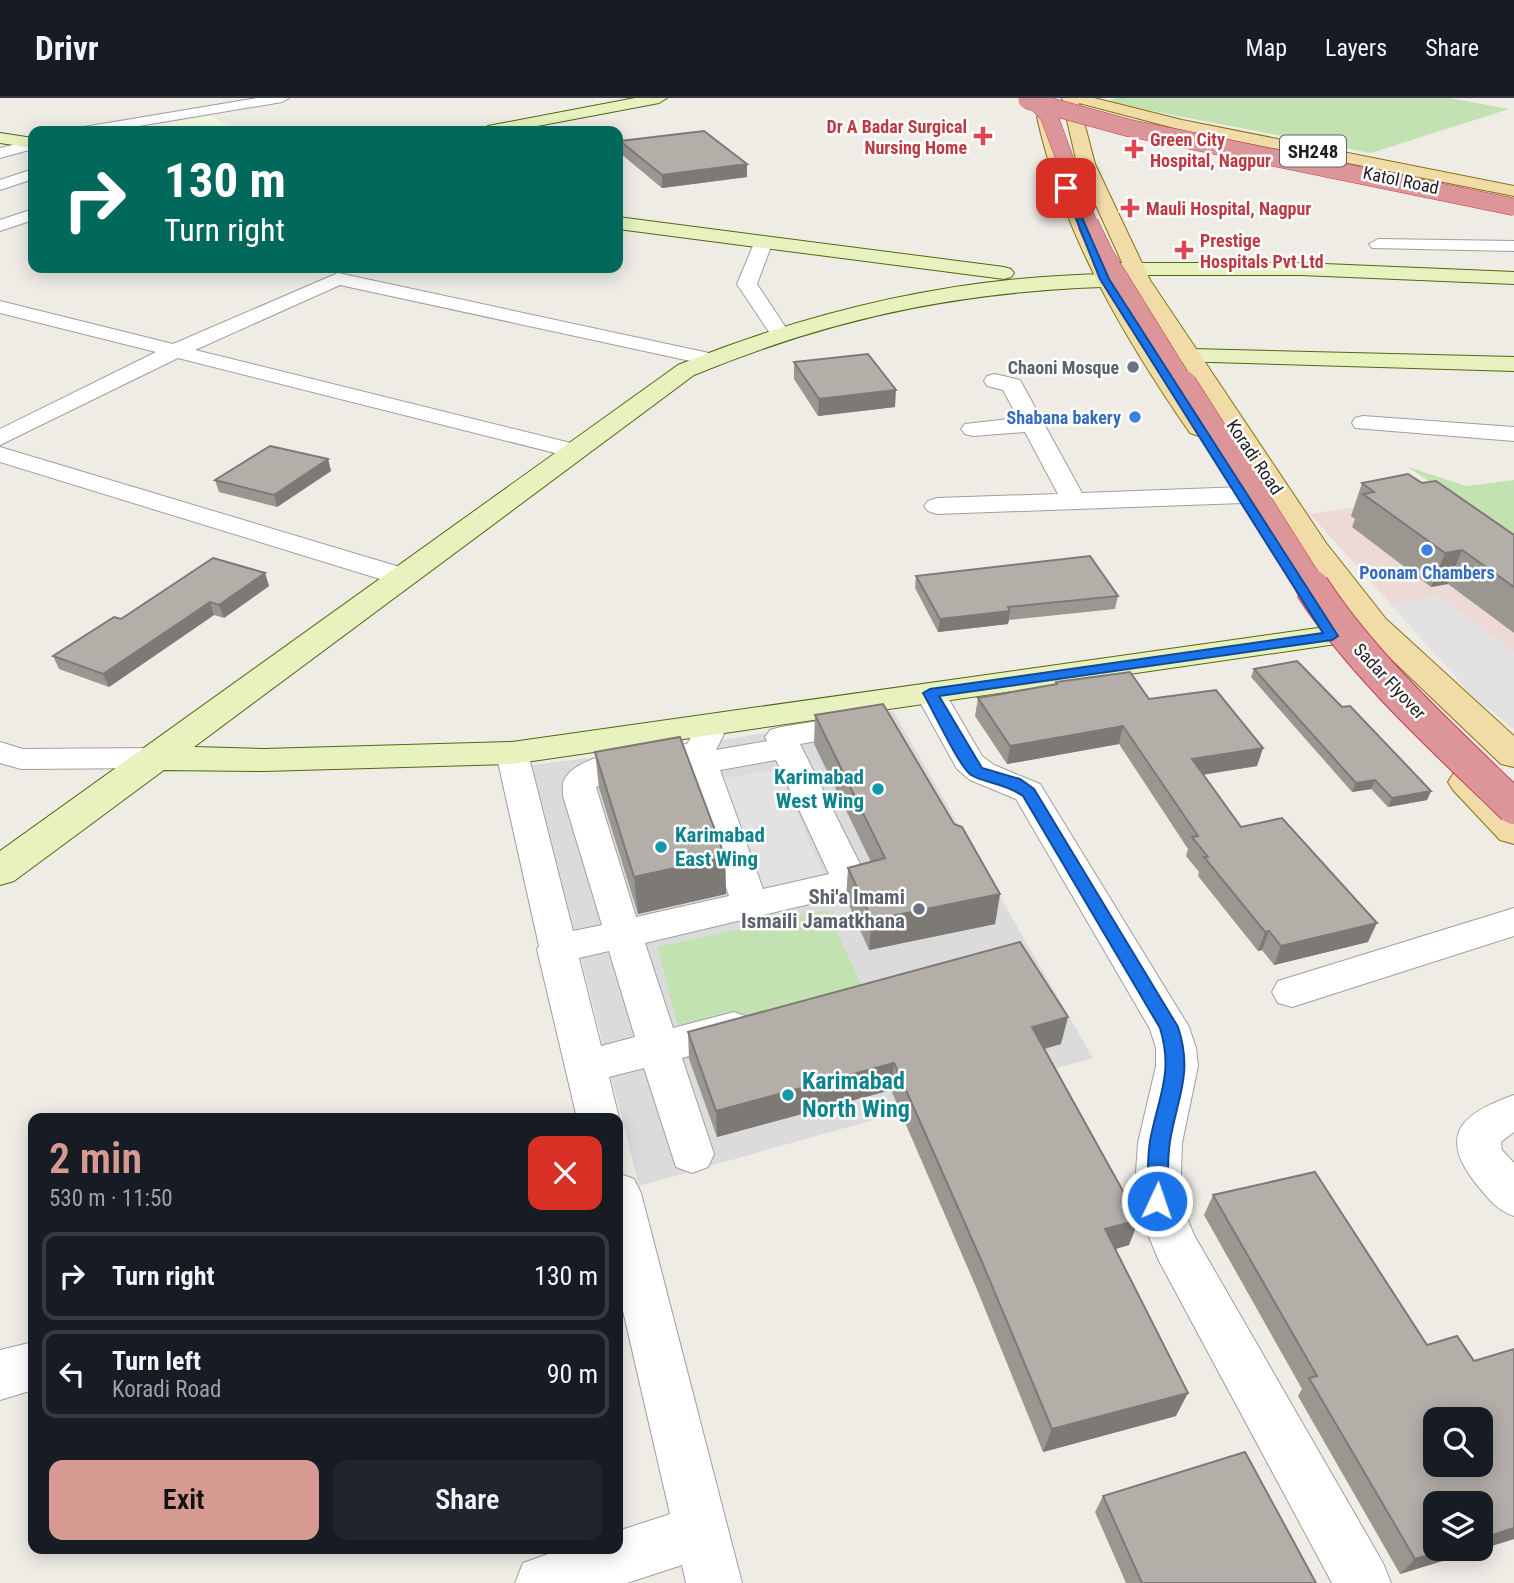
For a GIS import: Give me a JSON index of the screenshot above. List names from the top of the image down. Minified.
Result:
{"streets":{"highway":["Sadar Flyover"],"main road":["SH248","Katol Road","Koradi Road"]},"crossings":[["Katol Road","Koradi Road"],["Katol Road","Sadar Flyover"],["Koradi Road","Sadar Flyover"]],"places":{"health":["Dr A Badar Surgical Nursing Home","Green City Hospital, Nagpur","Mauli Hospital, Nagpur","Prestige Hospitals Pvt Ltd"],"other":["Chaoni Mosque","Shabana bakery","Poonam Chambers","Karimabad West Wing","Karimabad East Wing","Shi'a Imami Ismaili Jamatkhana","Karimabad North Wing"]},"page":{"header":"Drivr","nav":["Map","Layers","Share"],"turn":["130 m","Turn right"],"heading":["2 min","530 m · 11:50"],"list":[{"name":"Turn right","value":"130 m"},{"name":"Turn left","note":"Koradi Road","value":"90 m"}],"buttons":["Exit","Share"]}}
